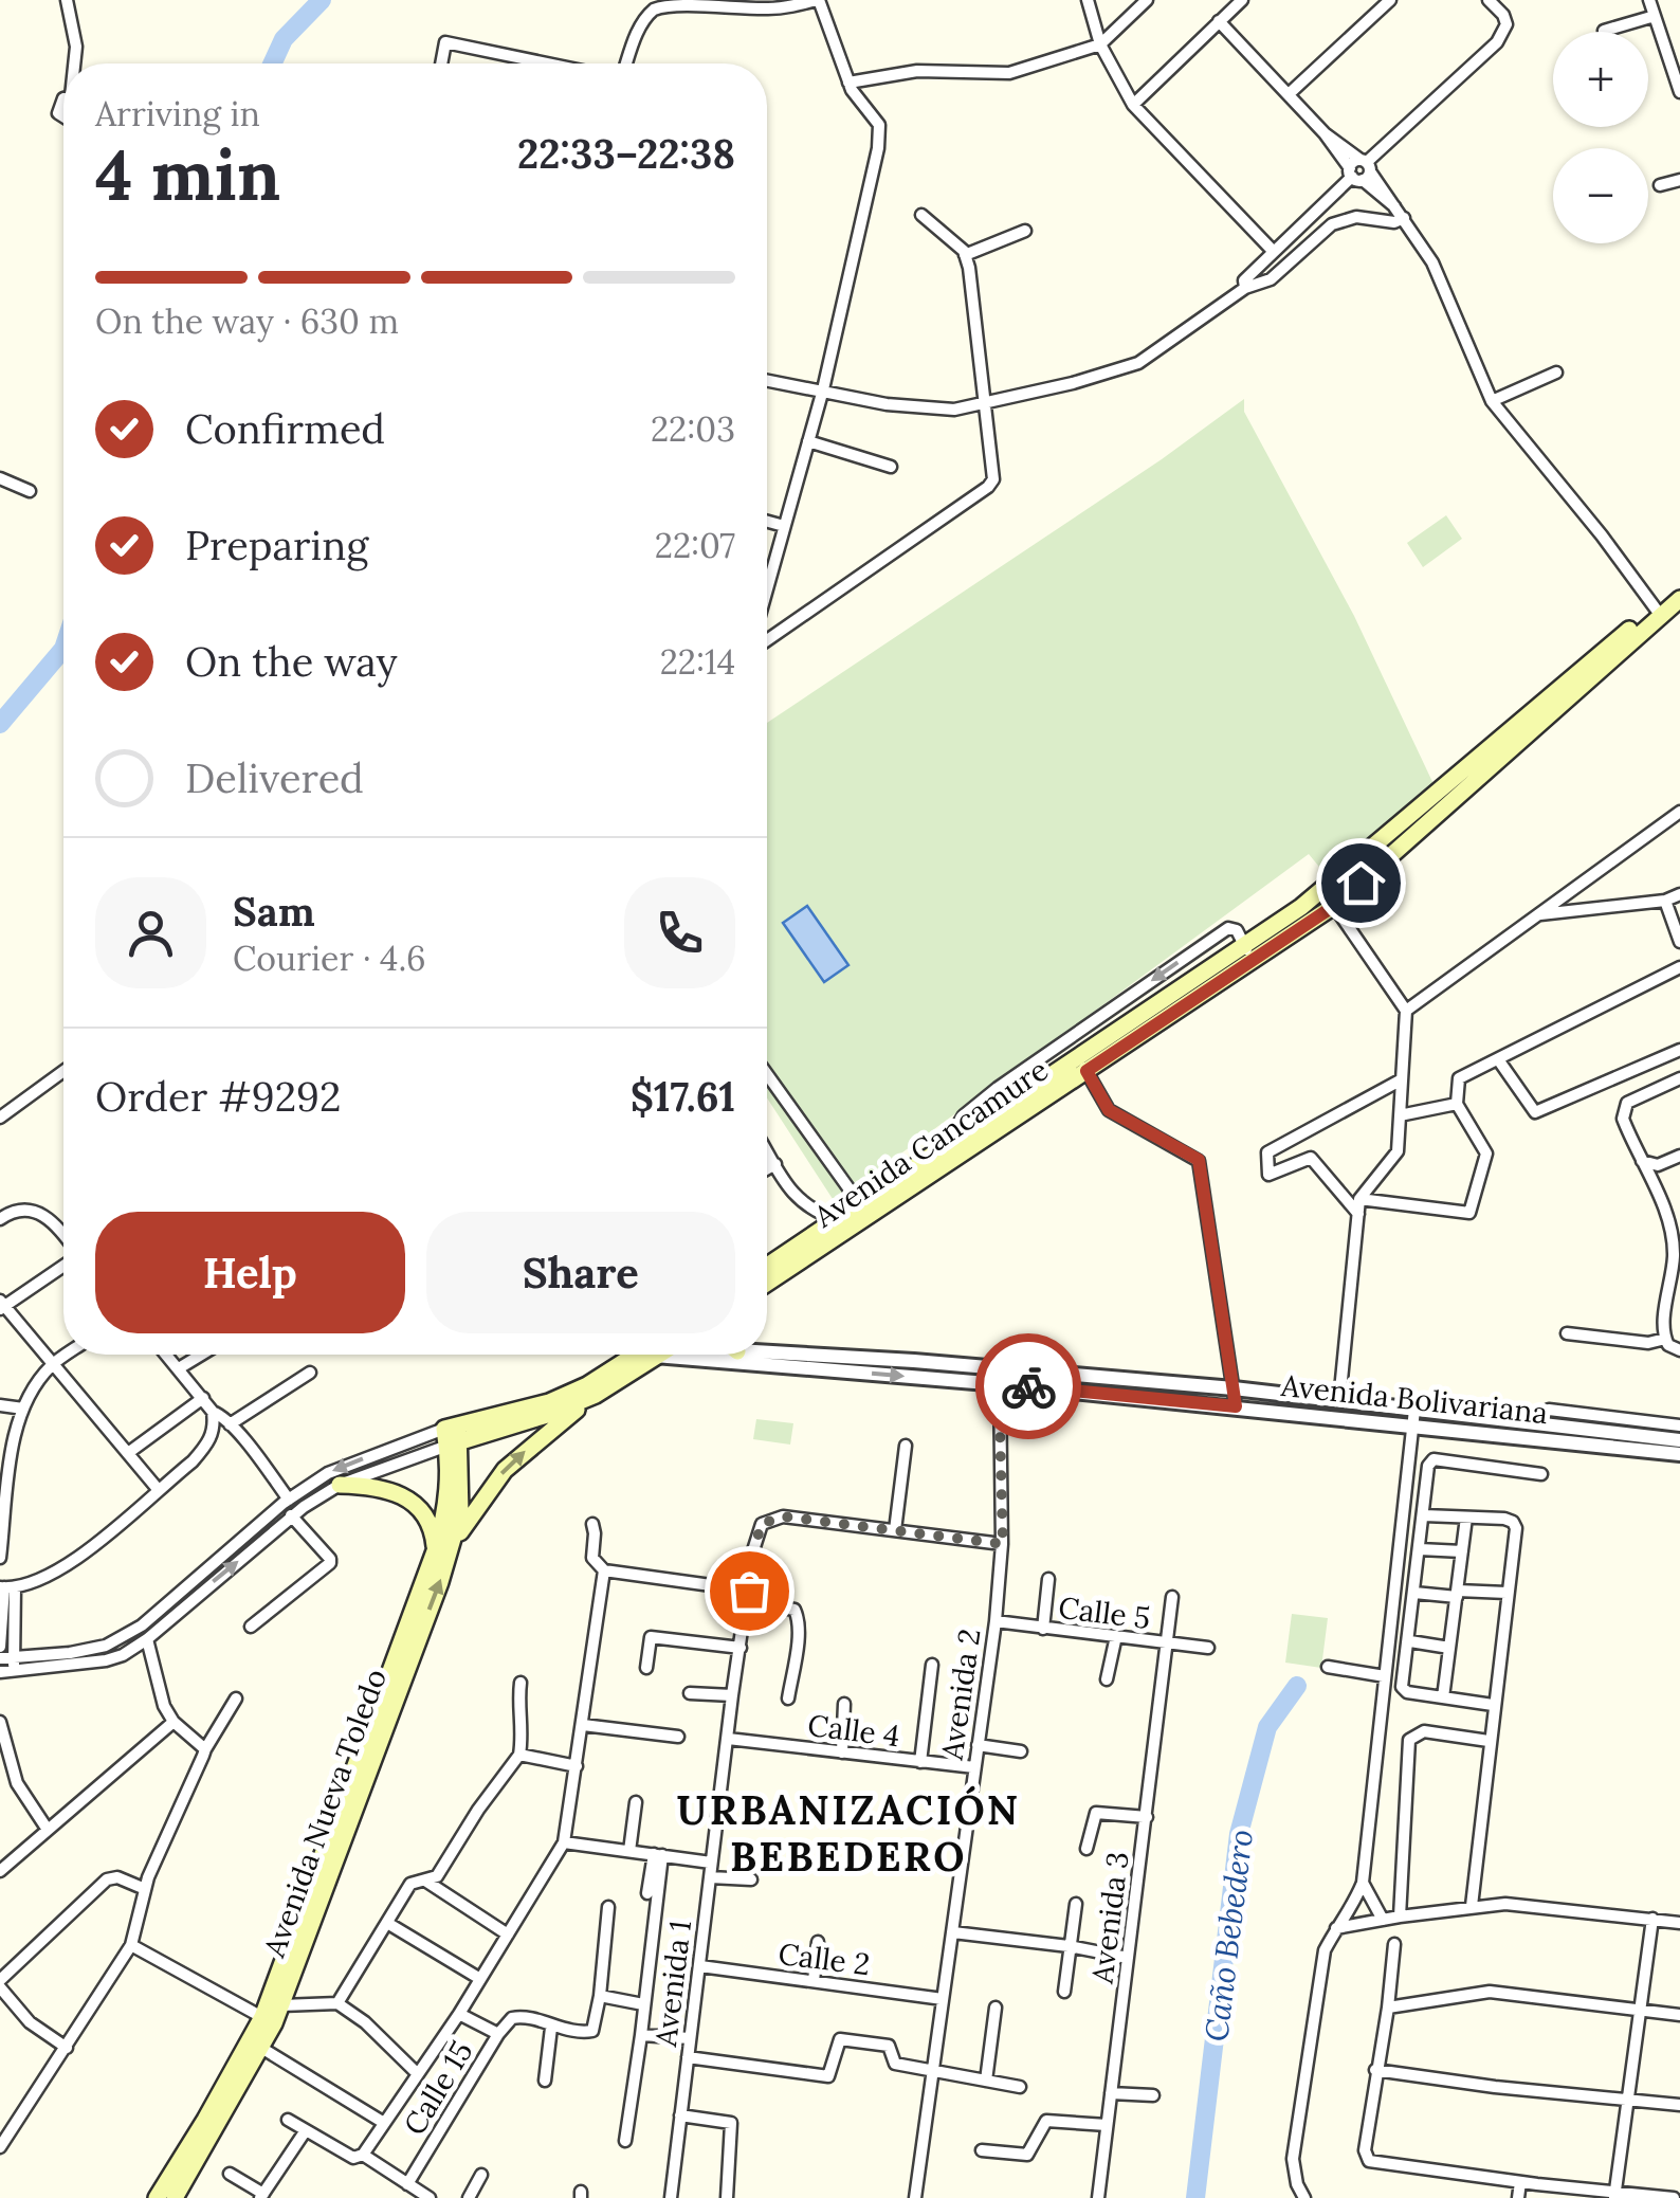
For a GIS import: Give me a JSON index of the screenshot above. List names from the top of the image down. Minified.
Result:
{"streets":{"main road":["Avenida Cancamure","Avenida Nueva Toledo"],"street":["Avenida Bolivariana","Calle 5","Avenida 2","Calle 4","Avenida 3","Calle 2","Avenida 1","Calle 15"]},"crossings":[["Avenida Bolivariana","Avenida 2"],["Calle 5","Avenida 2"],["Calle 5","Avenida 3"],["Avenida 2","Calle 4"],["Avenida 2","Calle 2"],["Calle 4","Avenida 1"],["Calle 2","Avenida 1"]],"districts":["URBANIZACIÓN BEBEDERO"],"water":["Caño Bebedero"],"page":{"map_buttons":["+","−"],"heading":["4 min","Arriving in","22:33–22:38"],"panel":["Sam","Courier · 4.6","Order #9292","$17.61"],"bar":"On the way · 630 m","list":[["Confirmed","22:03"],["Preparing","22:07"],["On the way","22:14"],"Delivered"],"buttons":["Help","Share"]}}
